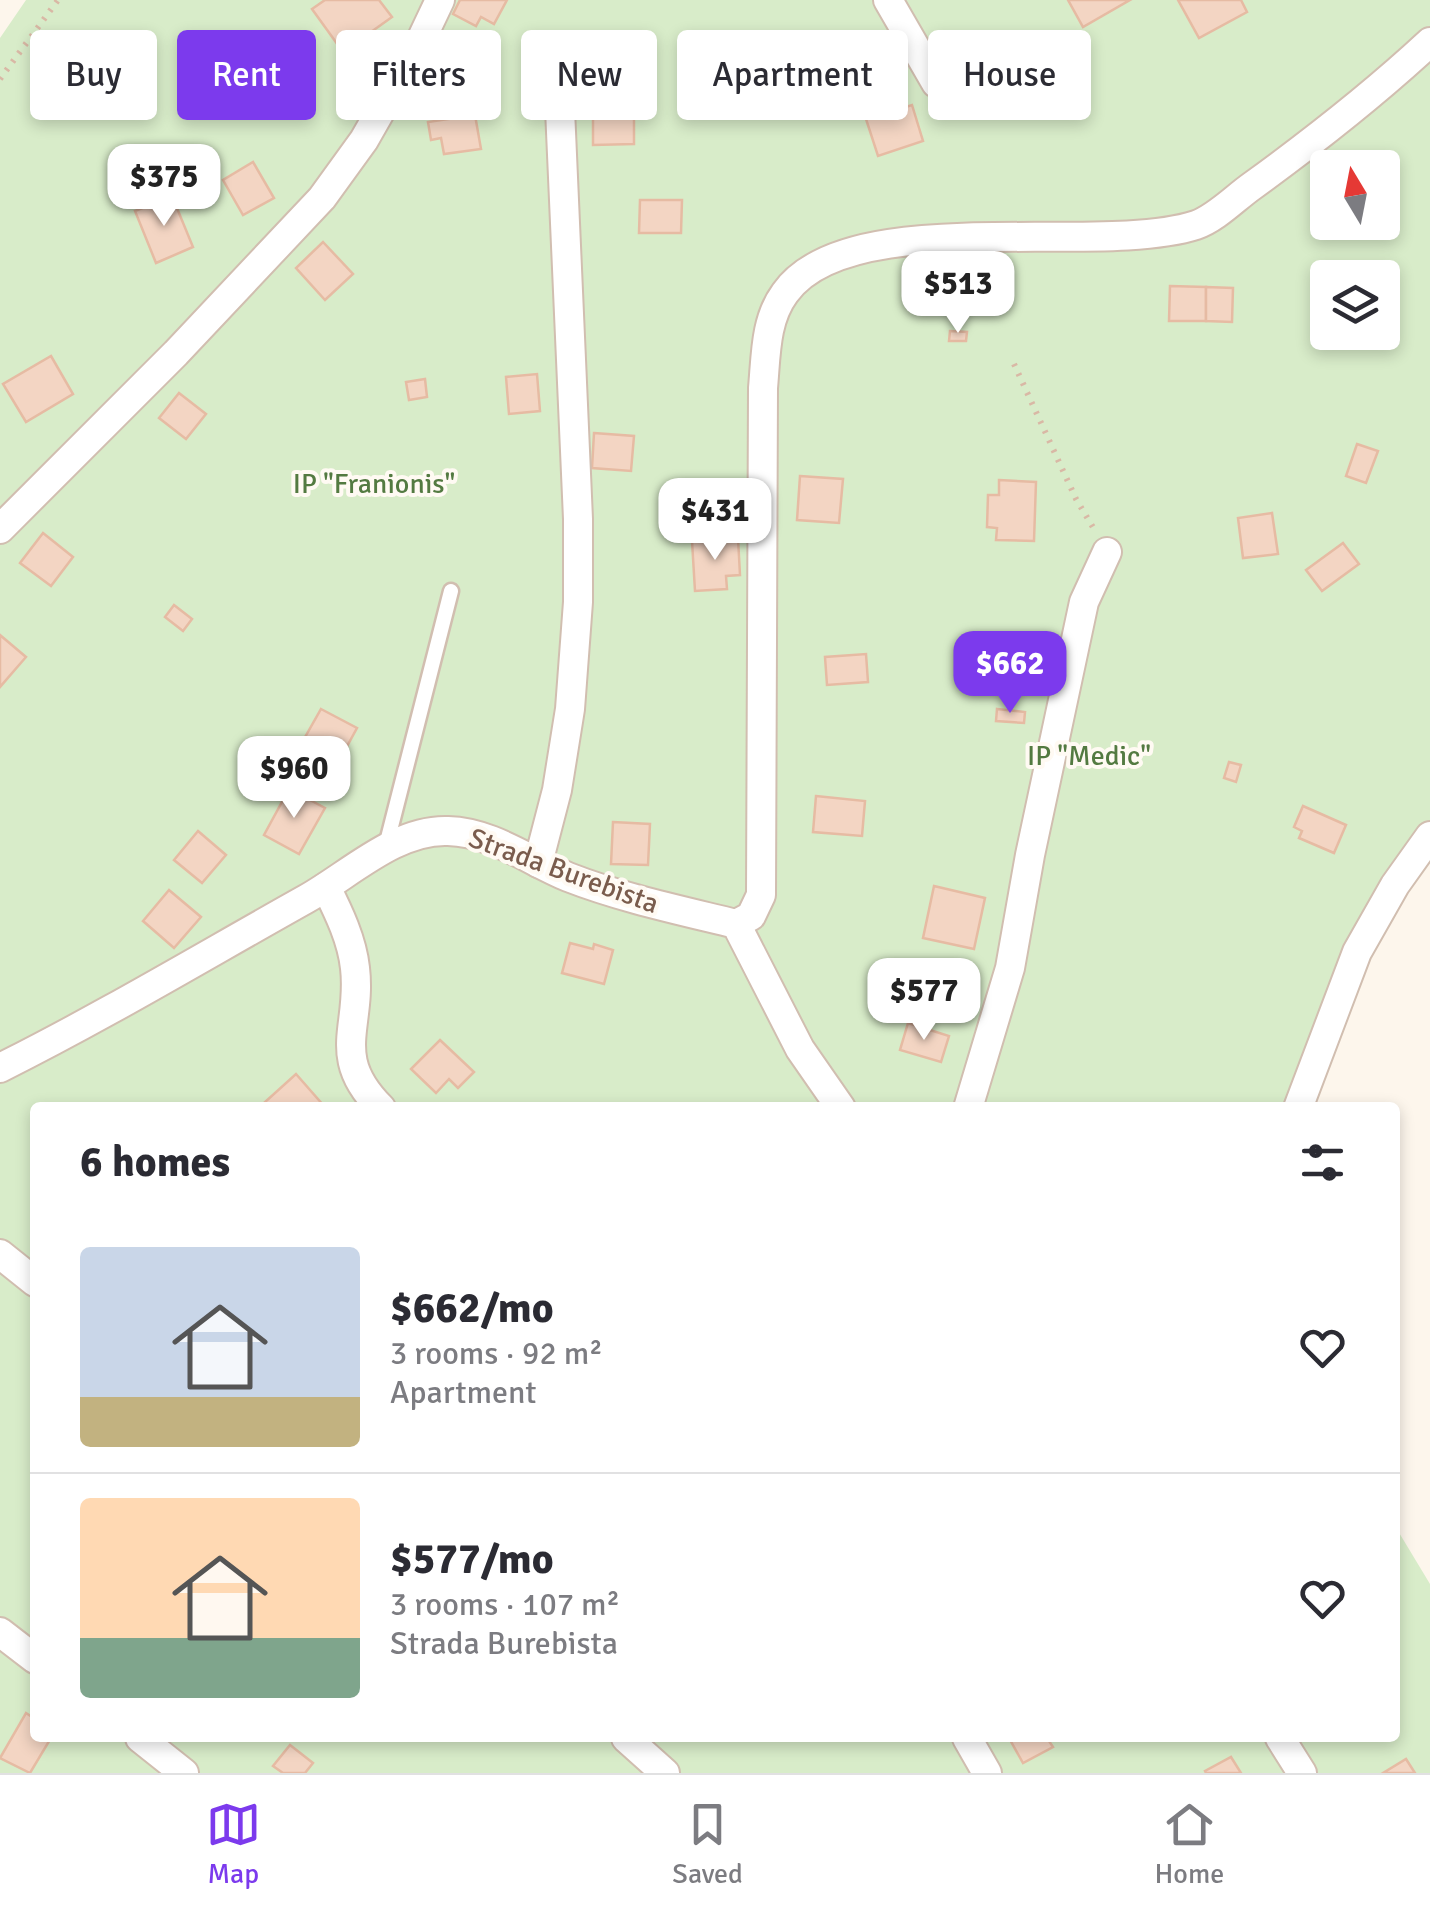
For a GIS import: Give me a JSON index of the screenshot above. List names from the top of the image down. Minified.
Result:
{"streets":{"street":["Strada Burebista"]},"parks":["IP \"Franionis\"","IP \"Medic\""],"north":"top","page":{"chip":["Buy","Rent","Filters","New","Apartment","House"],"price":["$375","$513","$431","$662","$960","$577"],"heading":"6 homes","list":[{"name":"$662/mo","note":"3 rooms · 92 m² · Apartment"},{"name":"$577/mo","note":"3 rooms · 107 m² · Strada Burebista"}],"tabs":["Map","Saved","Home"]}}
